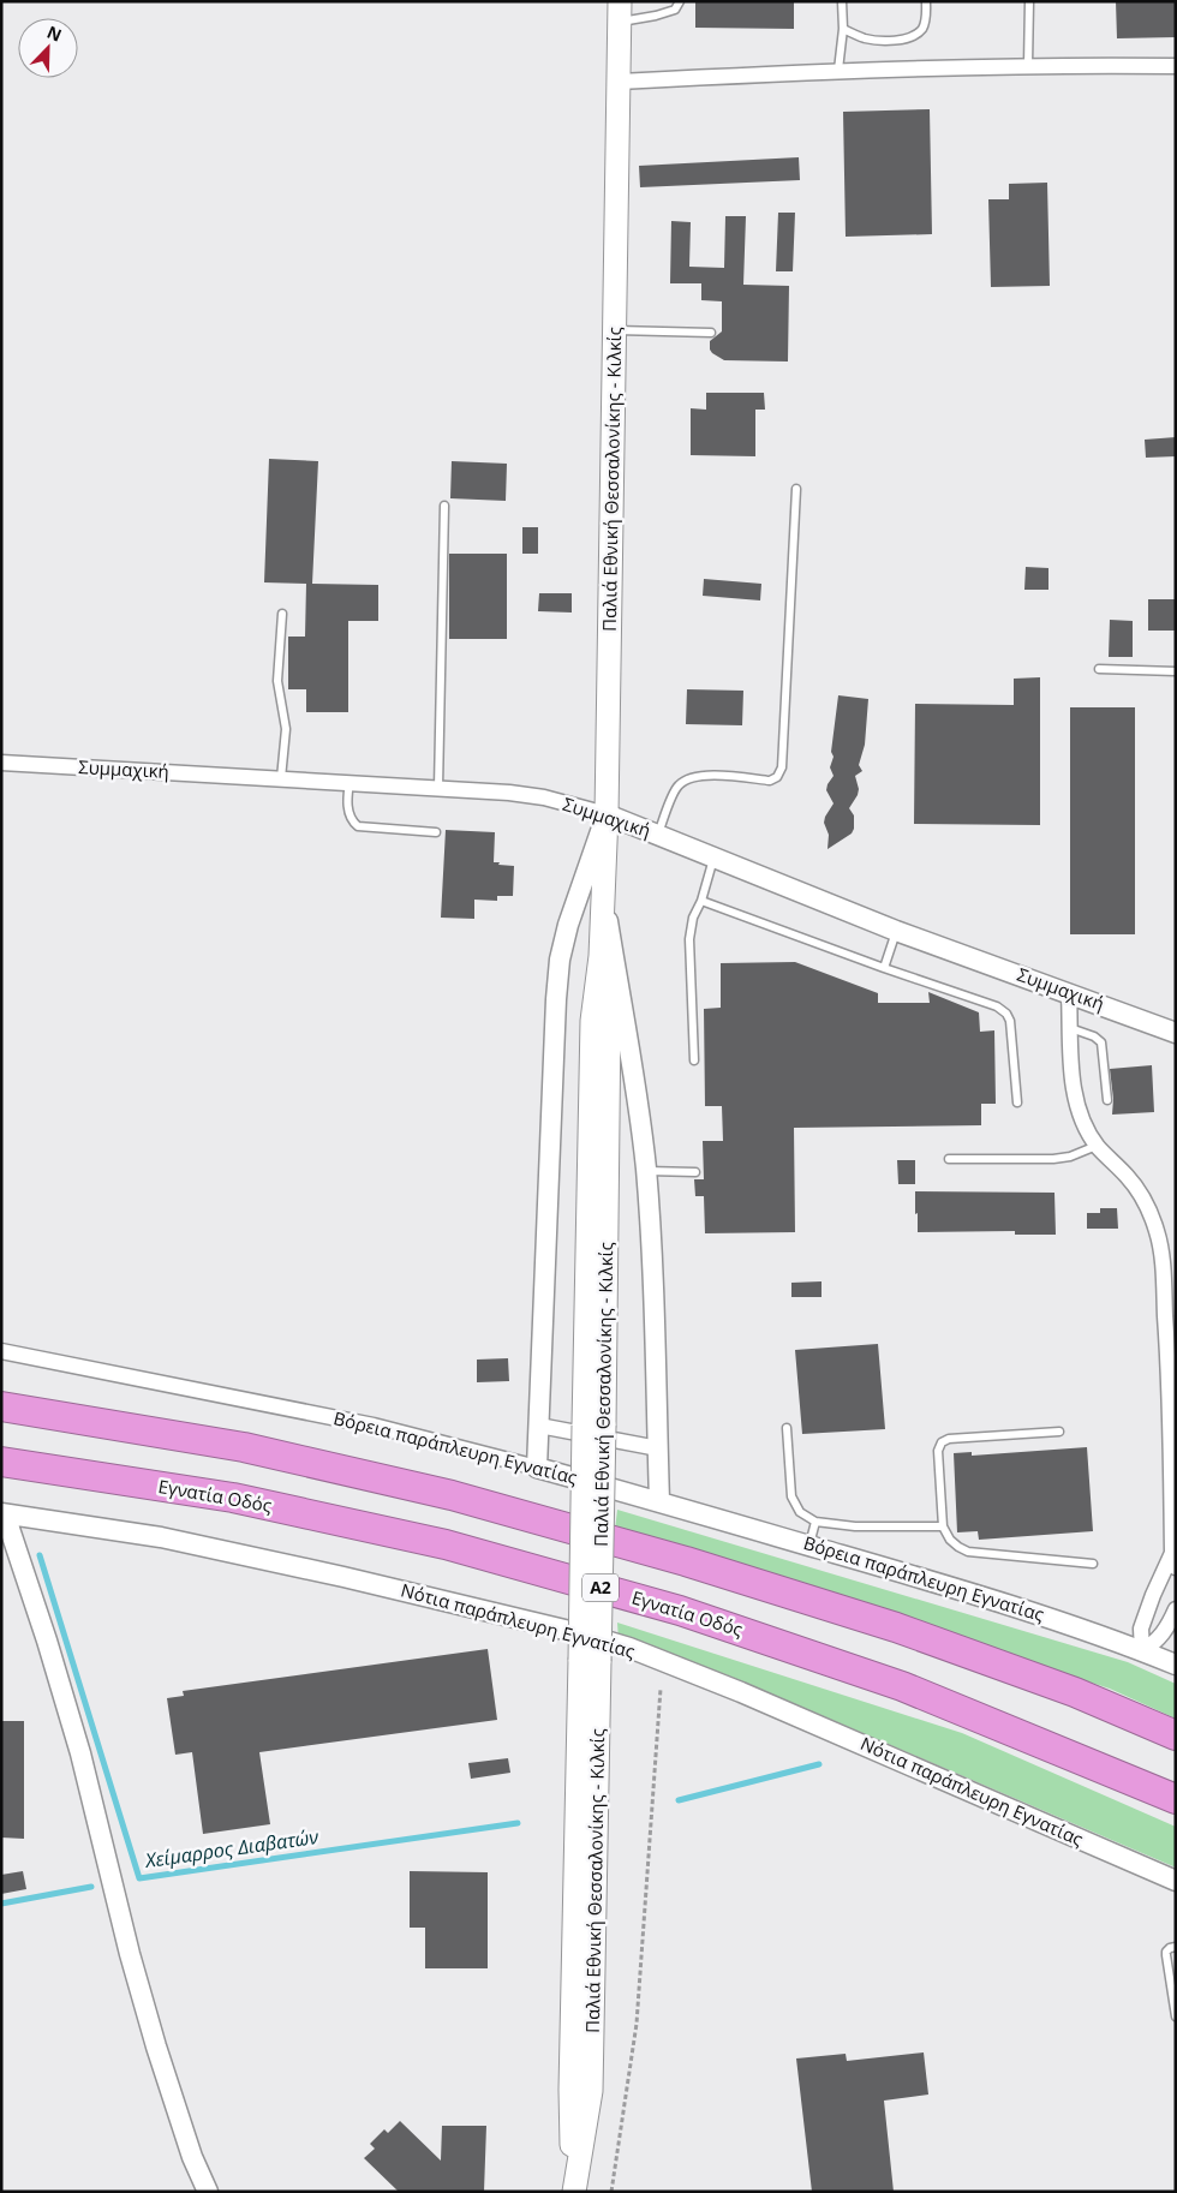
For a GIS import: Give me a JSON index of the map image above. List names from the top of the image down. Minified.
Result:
{"streets":{"highway":["Εγνατία Οδός","Α2"],"main road":["Παλιά Εθνική Θεσσαλονίκης - Κιλκίς"],"street":["Συμμαχική","Βόρεια παράπλευρη Εγνατίας","Νότια παράπλευρη Εγνατίας"]},"crossings":[["Παλιά Εθνική Θεσσαλονίκης - Κιλκίς","Συμμαχική"]],"water":["Χείμαρρος Διαβατών"],"north":"top right"}
